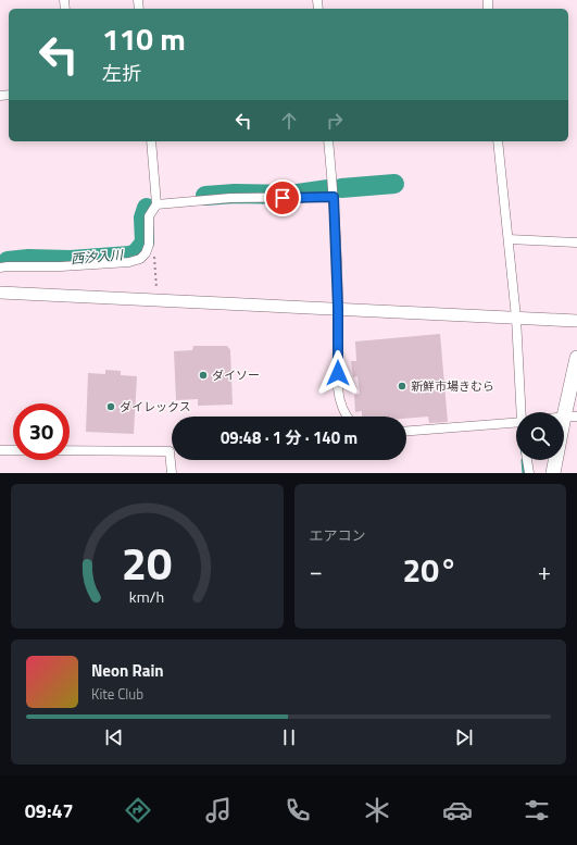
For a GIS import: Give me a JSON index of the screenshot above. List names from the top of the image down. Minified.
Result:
{"water":["西汐入川"],"places":["ダイソー","新鮮市場きむら","ダイレックス"],"page":{"turn":["110 m","左折"],"limit":"30","trip":"09:48 · 1 分 · 140 m","tile":"エアコン","heat":["−","20°","+"],"song":["Neon Rain","Kite Club"],"tabs":"09:47","gauge":["20","km/h"]}}
